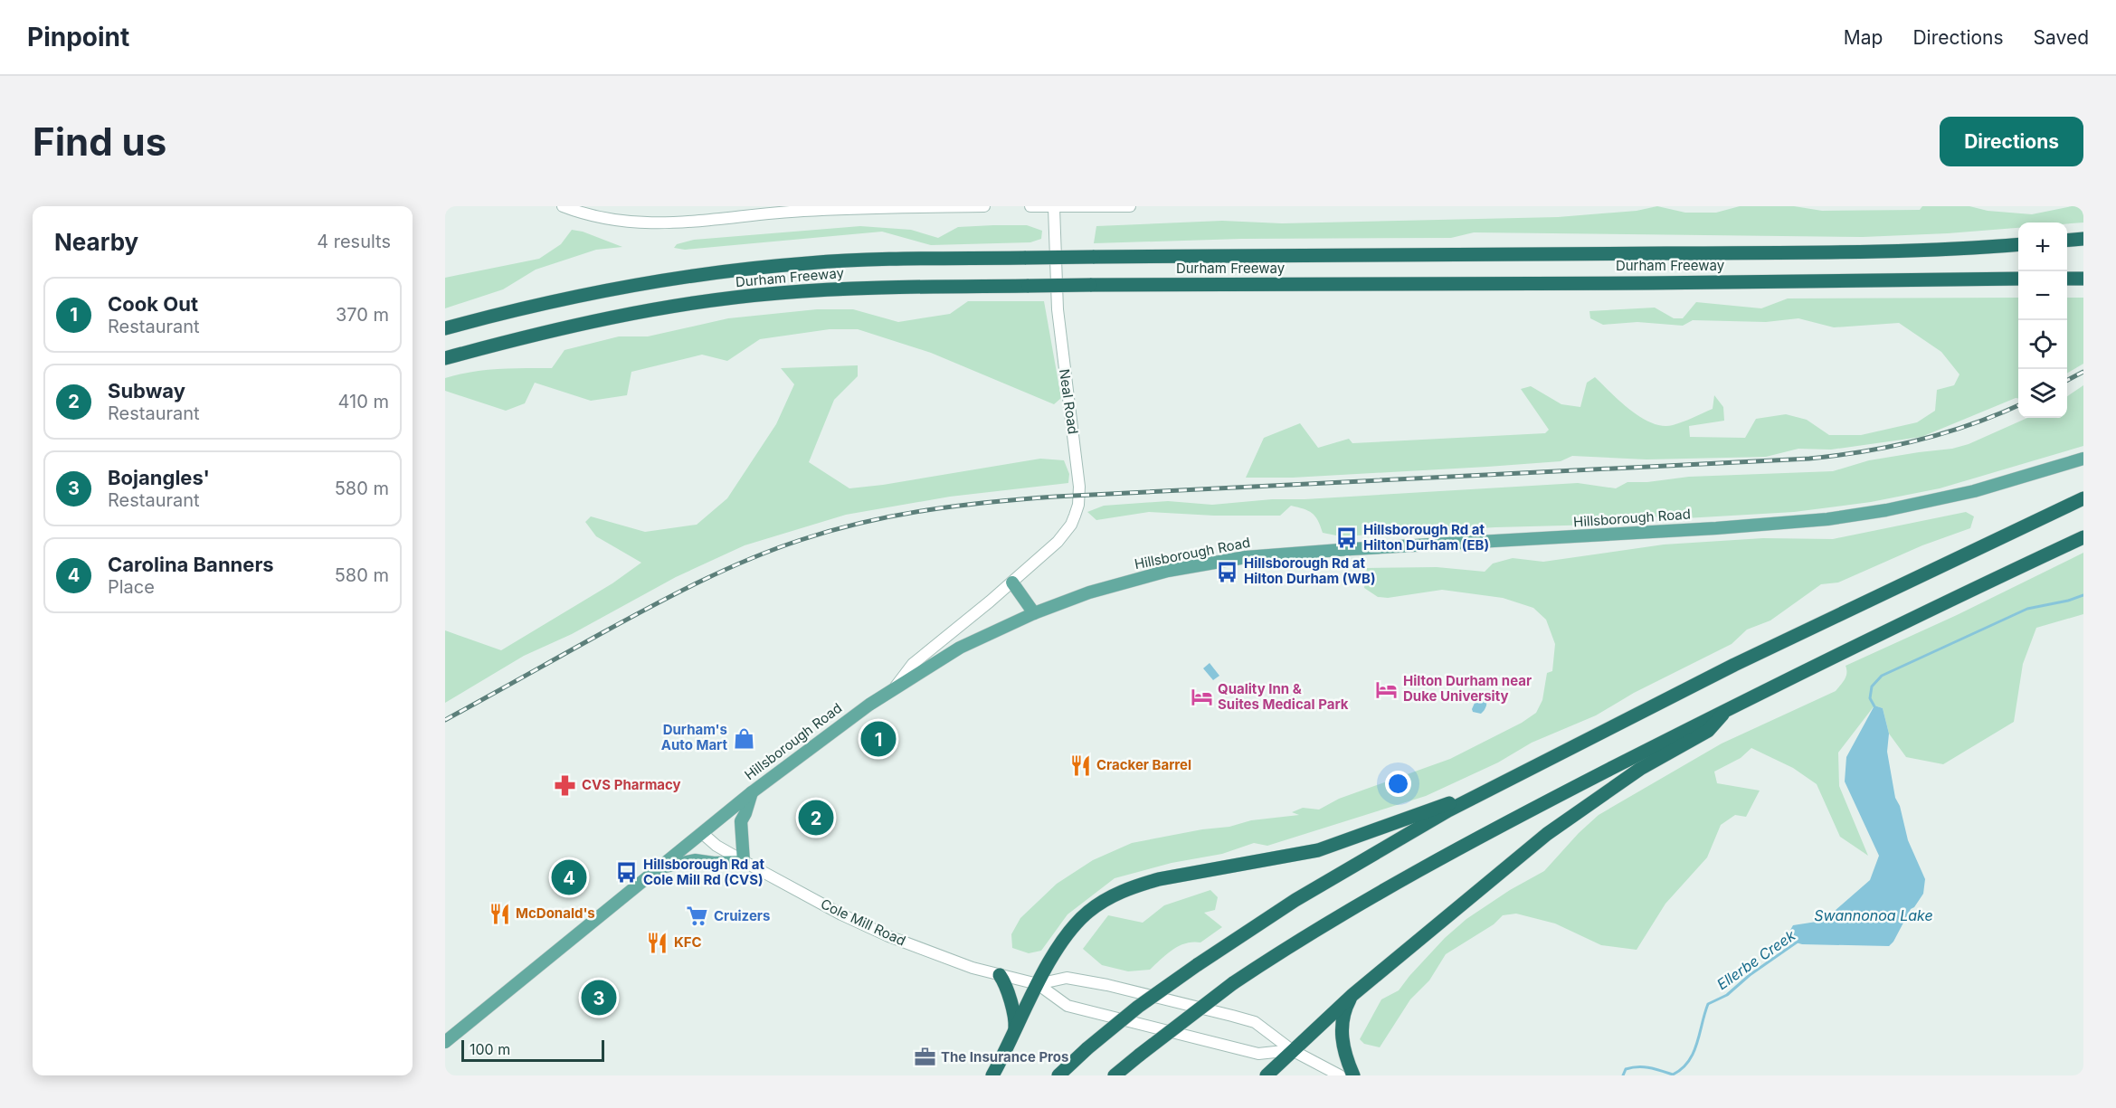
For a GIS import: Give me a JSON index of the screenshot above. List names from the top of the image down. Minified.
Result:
{"streets":{"highway":["Durham Freeway"],"main road":["Hillsborough Road"],"street":["Neal Road","Cole Mill Road"]},"crossings":[["Neal Road","Hillsborough Road"],["Hillsborough Road","Cole Mill Road"]],"water":["Swannonoa Lake","Ellerbe Creek"],"places":{"bus stop":["Hillsborough Rd at Hilton Durham (EB)","Hillsborough Rd at Hilton Durham (WB)","Hillsborough Rd at Cole Mill Rd (CVS)"],"hotel":["Hilton Durham near Duke University","Quality Inn & Suites Medical Park"],"shop":["Durham's Auto Mart"],"restaurant":["Cracker Barrel","McDonald's","KFC"],"pharmacy":["CVS Pharmacy"],"supermarket":["Cruizers"],"office":["The Insurance Pros"]},"scale_bar":"100 m","page":{"header":"Pinpoint","nav":["Map","Directions","Saved"],"buttons":"Directions","title":"Find us","heading":["Nearby","4 results"],"map_buttons":["+","−"],"list":[{"mark":"1","name":"Cook Out","note":"Restaurant","value":"370 m"},{"mark":"2","name":"Subway","note":"Restaurant","value":"410 m"},{"mark":"3","name":"Bojangles'","note":"Restaurant","value":"580 m"},{"mark":"4","name":"Carolina Banners","note":"Place","value":"580 m"}],"pins":["1","2","4","3"],"scale":"100 m"}}
